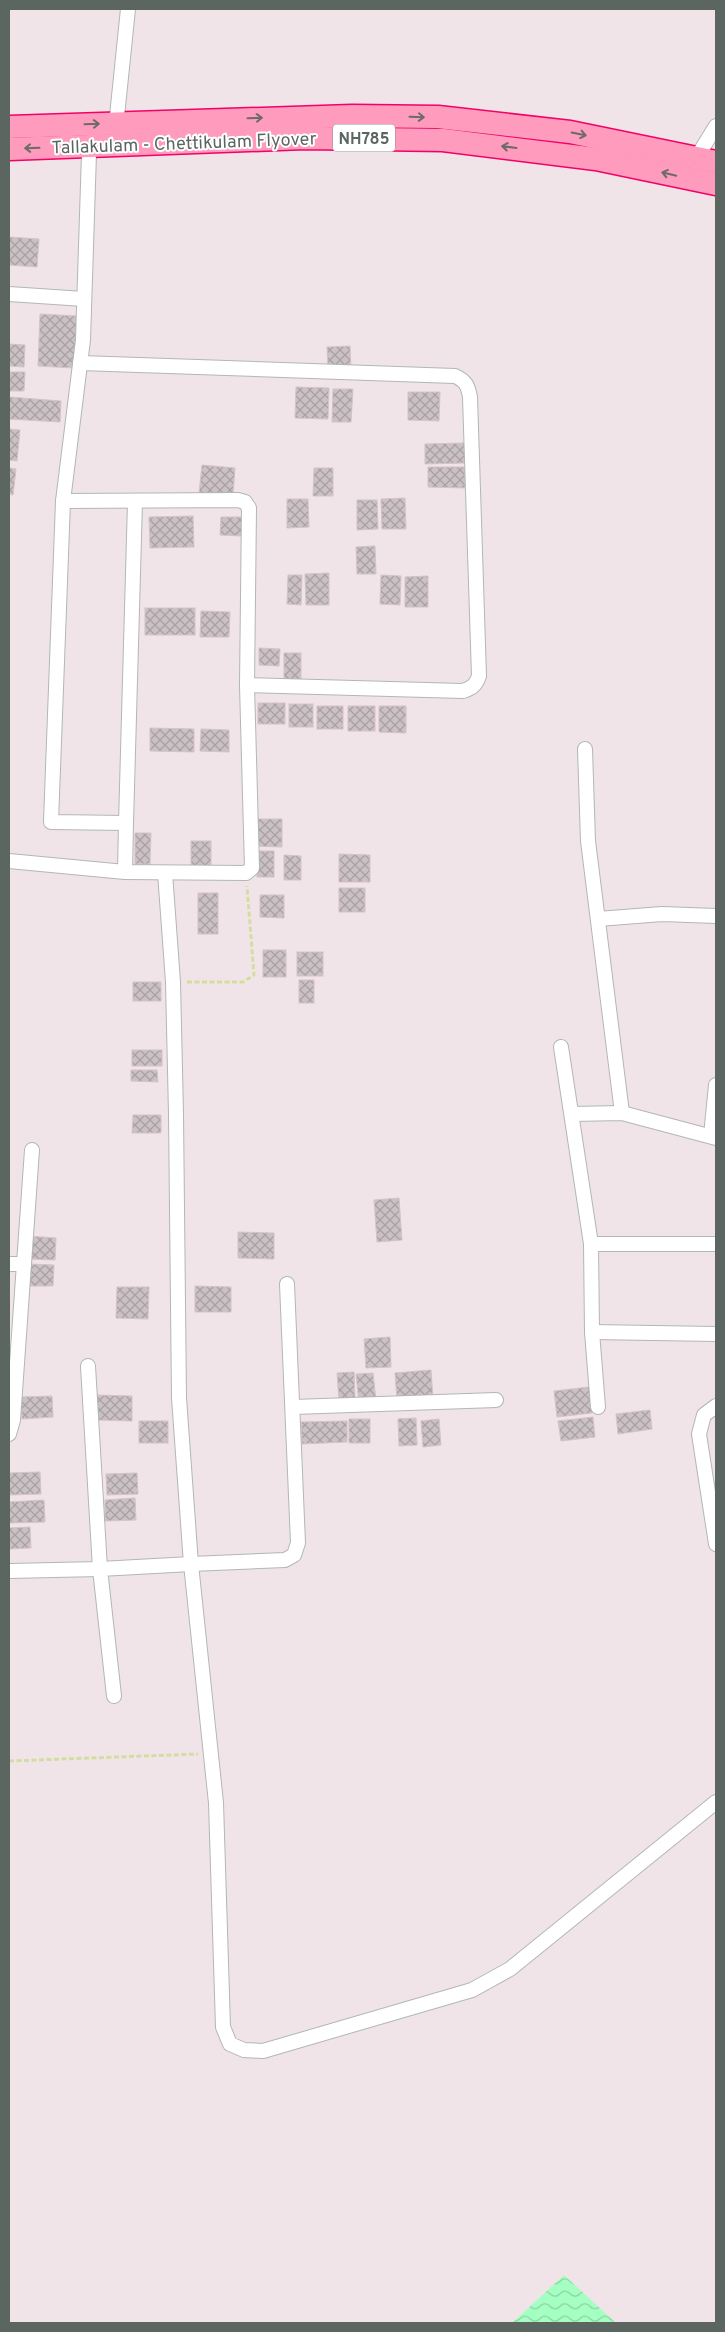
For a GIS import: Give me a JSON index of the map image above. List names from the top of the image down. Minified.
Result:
{"streets":{"highway":["NH785","Tallakulam - Chettikulam Flyover"]}}
